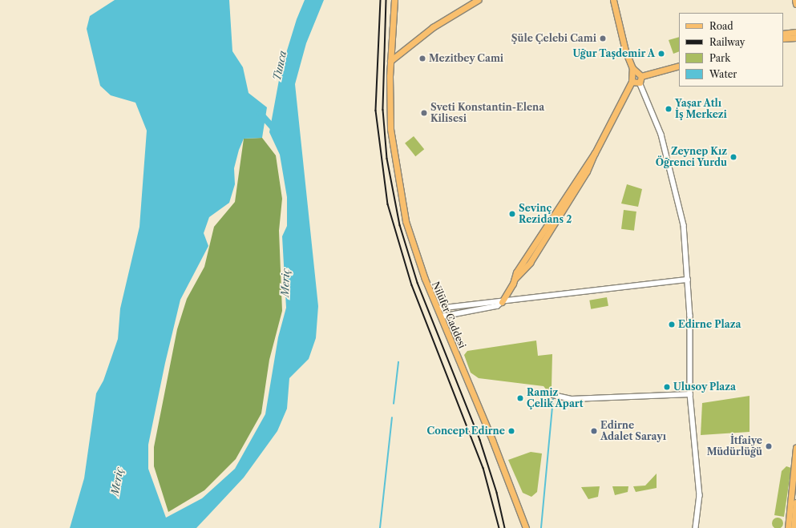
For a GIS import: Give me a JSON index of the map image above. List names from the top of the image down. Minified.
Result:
{"streets":{"main road":["Nilüfer Caddesi"]},"water":["Tunca","Meriç"],"places":["Şüle Çelebi Cami","Uğur Taşdemir A","Mezitbey Cami","Yaşar Atlı İş Merkezi","Sveti Konstantin-Elena Kilisesi","Zeynep Kız Öğrenci Yurdu","Sevinç Rezidans 2","Edirne Plaza","Ulusoy Plaza","Ramiz Çelik Apart","Concept Edirne","Edirne Adalet Sarayı","İtfaiye Müdürlüğü"],"legend":["Road","Railway","Park","Water"]}
